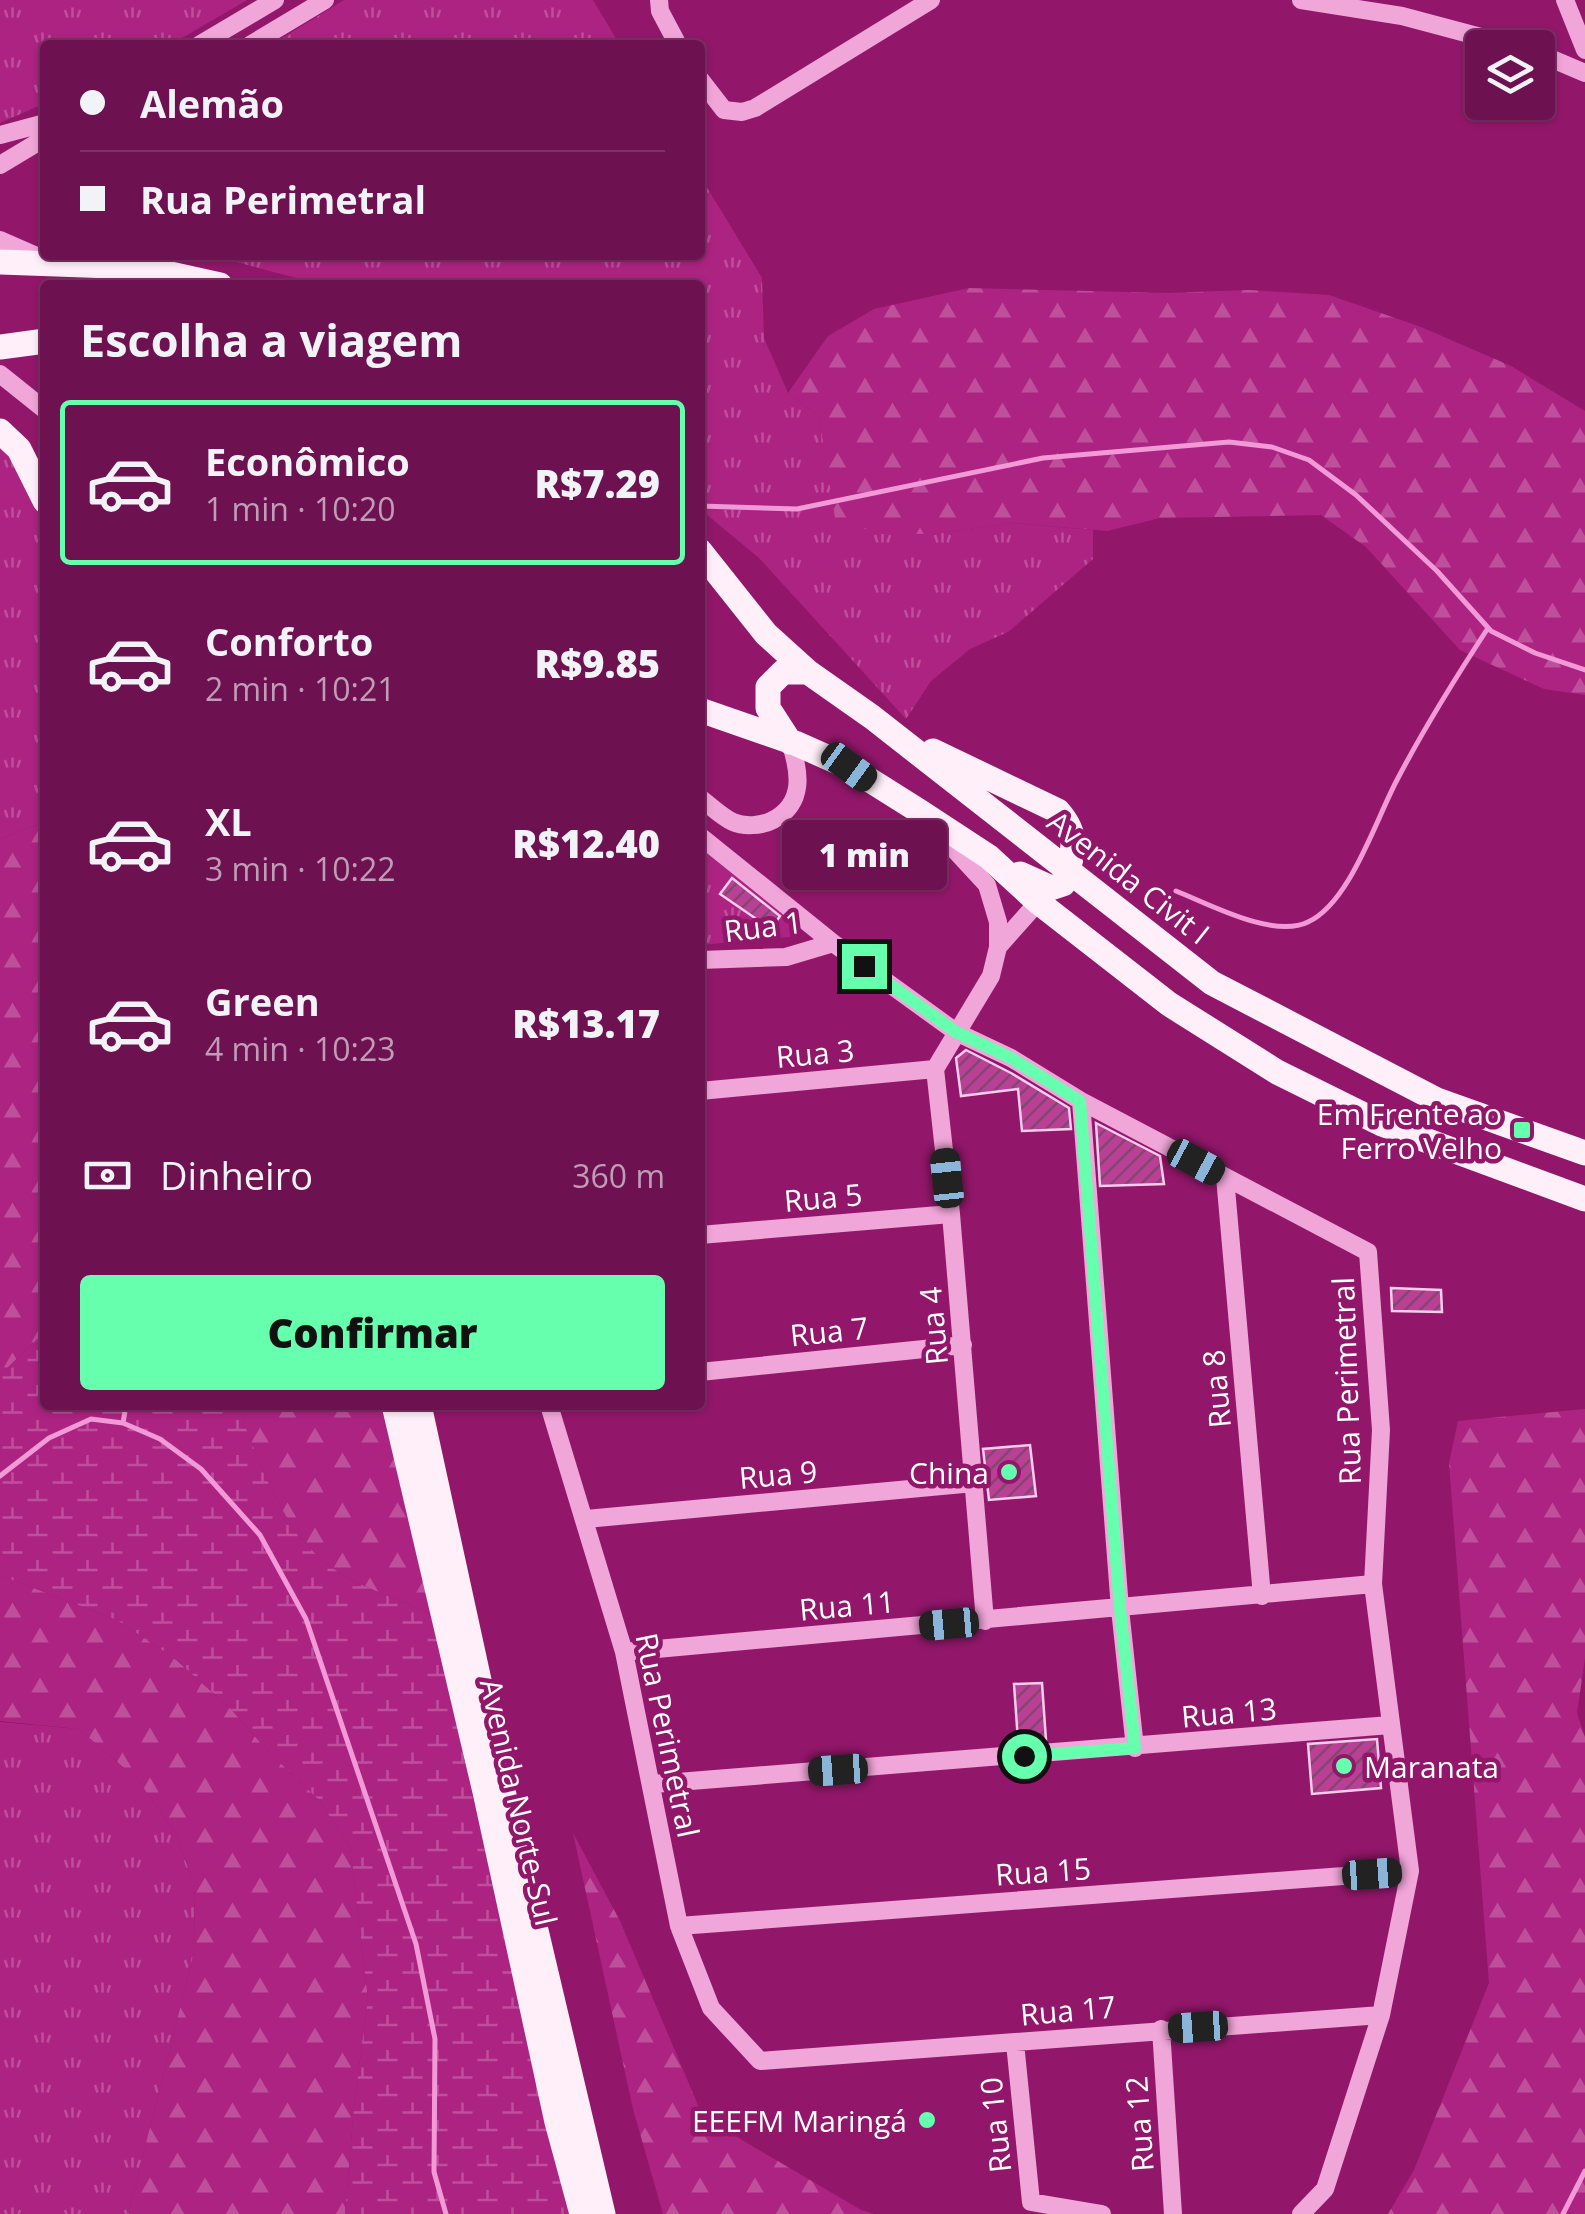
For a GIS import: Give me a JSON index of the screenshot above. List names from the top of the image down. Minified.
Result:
{"streets":{"main road":["Avenida Civit I","Avenida Norte-Sul"],"street":["Rua 1","Rua 3","Rua 5","Rua 4","Rua 7","Rua Perimetral","Rua 8","Rua 9","Rua 11","Rua 13","Rua 15","Rua 17","Rua 12","Rua 10"]},"crossings":[["Rua 1","Rua Perimetral"],["Rua 3","Rua 4"],["Rua 5","Rua 4"],["Rua 4","Rua 7"],["Rua 4","Rua 9"],["Rua 4","Rua 11"],["Rua Perimetral","Rua 8"],["Rua Perimetral","Rua 9"],["Rua Perimetral","Rua 11"],["Rua Perimetral","Rua 13"],["Rua Perimetral","Rua 15"],["Rua Perimetral","Rua 17"],["Rua 8","Rua 11"],["Rua 17","Rua 12"],["Rua 17","Rua 10"]],"places":{"transit":["Em Frente ao Ferro Velho"],"other":["China","Maranata","EEEFM Maringá"]},"page":{"banner":["Alemão","Rua Perimetral"],"heading":"Escolha a viagem","list":[{"name":"Econômico","note":"1 min · 10:20","value":"R$7.29"},{"name":"Conforto","note":"2 min · 10:21","value":"R$9.85"},{"name":"XL","note":"3 min · 10:22","value":"R$12.40"},{"name":"Green","note":"4 min · 10:23","value":"R$13.17"}],"bubble":"1 min","pay":["Dinheiro","360 m"],"buttons":"Confirmar"}}
